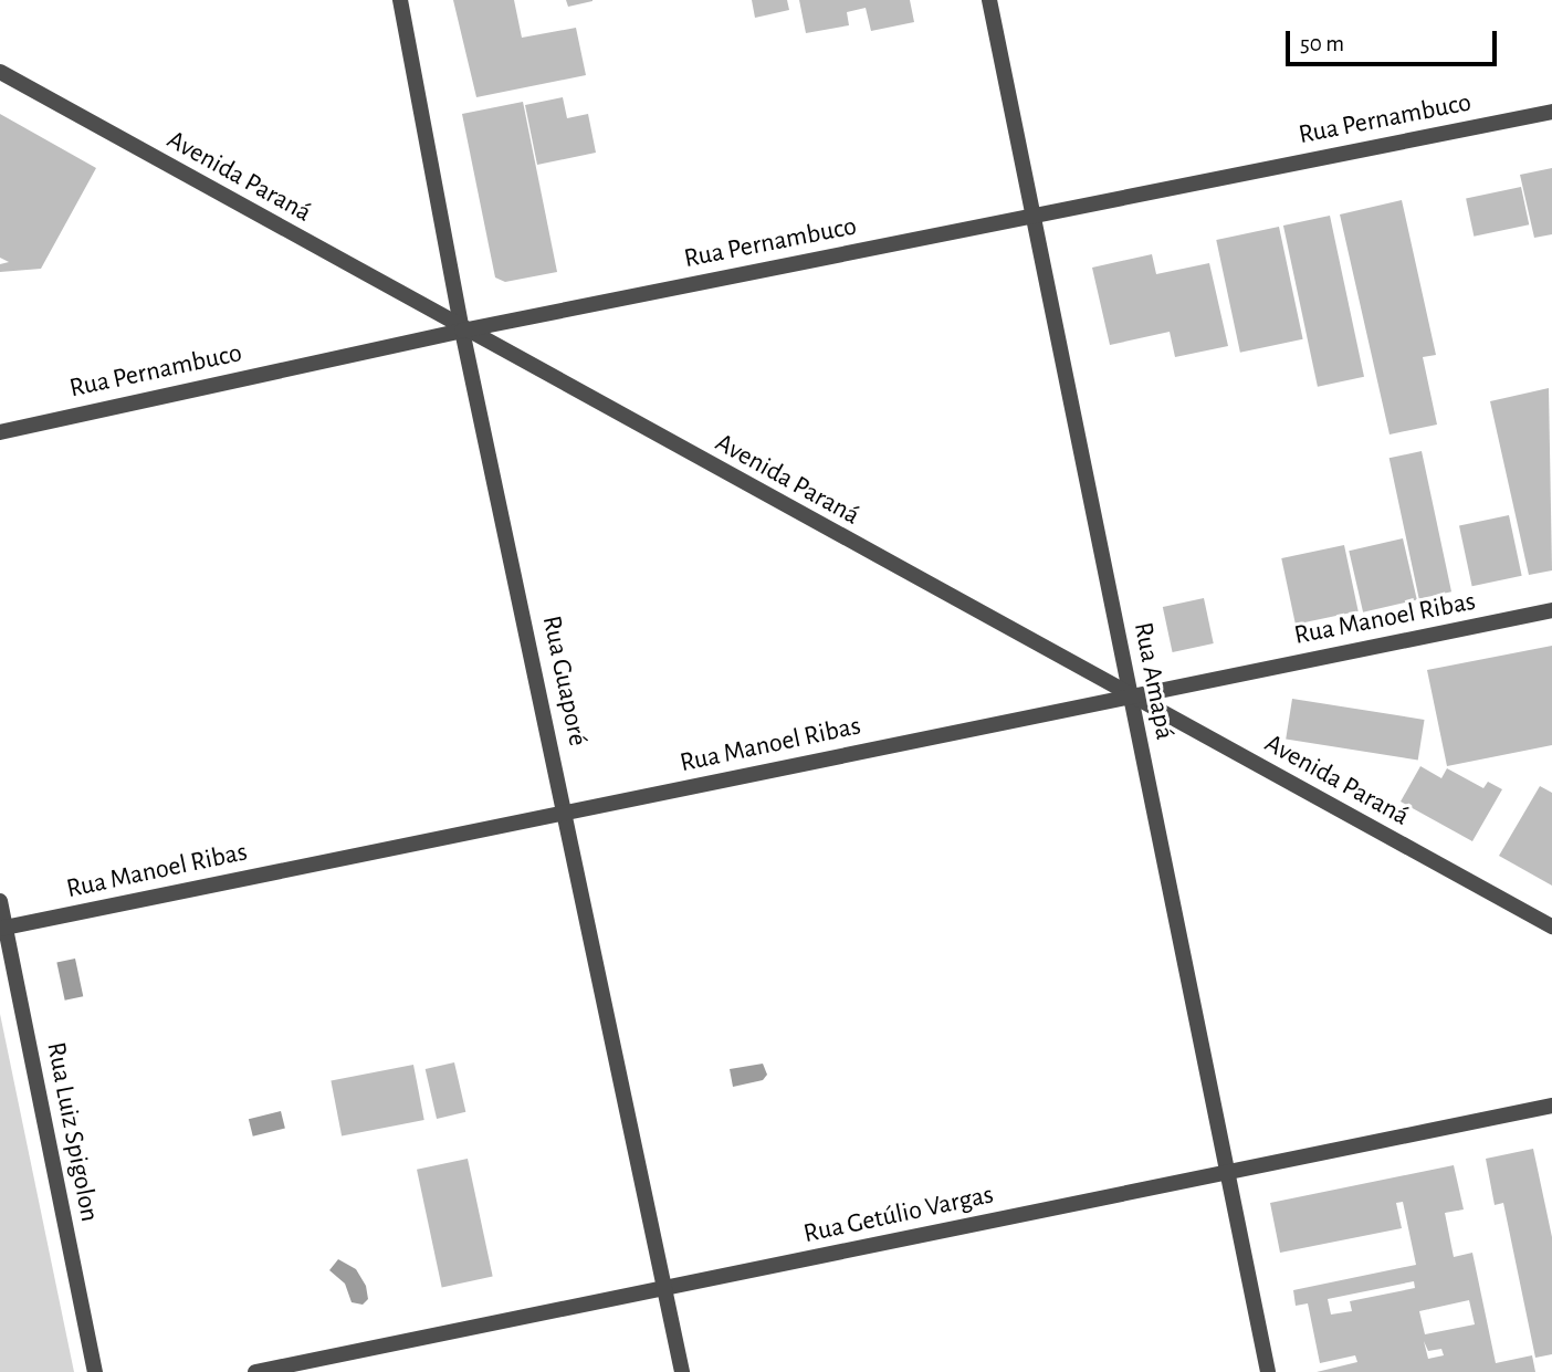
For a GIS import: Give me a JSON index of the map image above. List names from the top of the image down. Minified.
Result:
{"streets":{"street":["Rua Pernambuco","Avenida Paraná","Rua Manoel Ribas","Rua Guaporé","Rua Amapá","Rua Luiz Spigolon","Rua Getúlio Vargas"]},"crossings":[["Rua Pernambuco","Avenida Paraná"],["Rua Pernambuco","Rua Guaporé"],["Rua Pernambuco","Rua Amapá"],["Avenida Paraná","Rua Manoel Ribas"],["Avenida Paraná","Rua Guaporé"],["Avenida Paraná","Rua Amapá"],["Rua Manoel Ribas","Rua Guaporé"],["Rua Manoel Ribas","Rua Amapá"],["Rua Manoel Ribas","Rua Luiz Spigolon"],["Rua Guaporé","Rua Getúlio Vargas"],["Rua Amapá","Rua Getúlio Vargas"]],"scale_bar":"50 m"}
